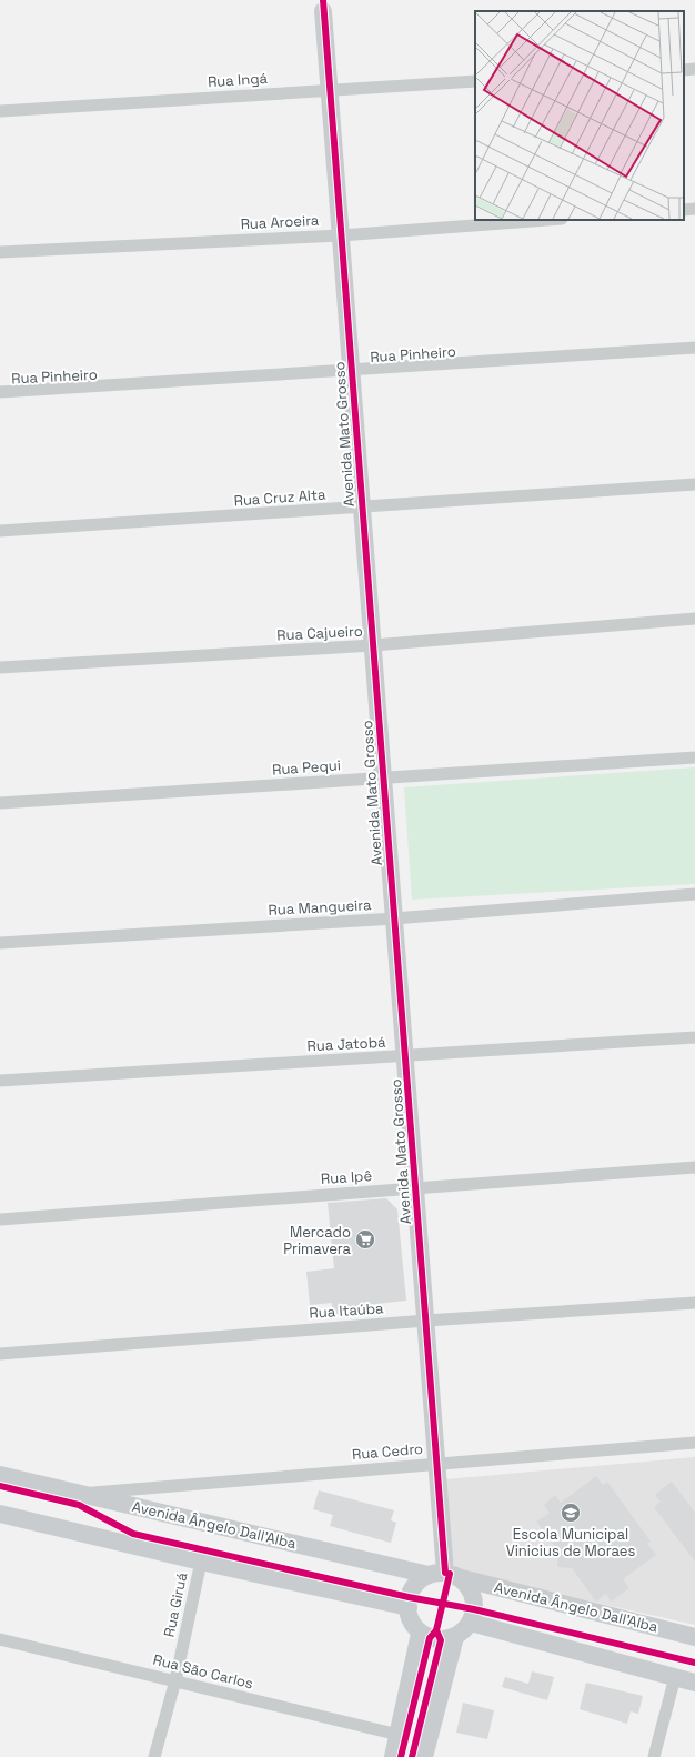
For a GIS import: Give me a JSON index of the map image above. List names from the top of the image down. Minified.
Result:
{"streets":{"street":["Rua Ingá","Rua Aroeira","Rua Pinheiro","Avenida Mato Grosso","Rua Cruz Alta","Rua Cajueiro","Rua Pequi","Rua Mangueira","Rua Jatobá","Rua Ipê","Rua Itaúba","Rua Cedro","Avenida Ângelo Dall'Alba","Rua Giruá","Rua São Carlos"]},"crossings":[["Rua Ingá","Avenida Mato Grosso"],["Rua Aroeira","Avenida Mato Grosso"],["Rua Pinheiro","Avenida Mato Grosso"],["Avenida Mato Grosso","Rua Cruz Alta"],["Avenida Mato Grosso","Rua Cajueiro"],["Avenida Mato Grosso","Rua Pequi"],["Avenida Mato Grosso","Rua Mangueira"],["Avenida Mato Grosso","Rua Jatobá"],["Avenida Mato Grosso","Rua Ipê"],["Avenida Mato Grosso","Rua Itaúba"],["Avenida Mato Grosso","Rua Cedro"],["Avenida Mato Grosso","Avenida Ângelo Dall'Alba"],["Rua Cedro","Avenida Ângelo Dall'Alba"],["Rua Giruá","Rua São Carlos"]],"places":{"supermarket":["Mercado Primavera"],"school or university":["Escola Municipal Vinicius de Moraes"]}}
